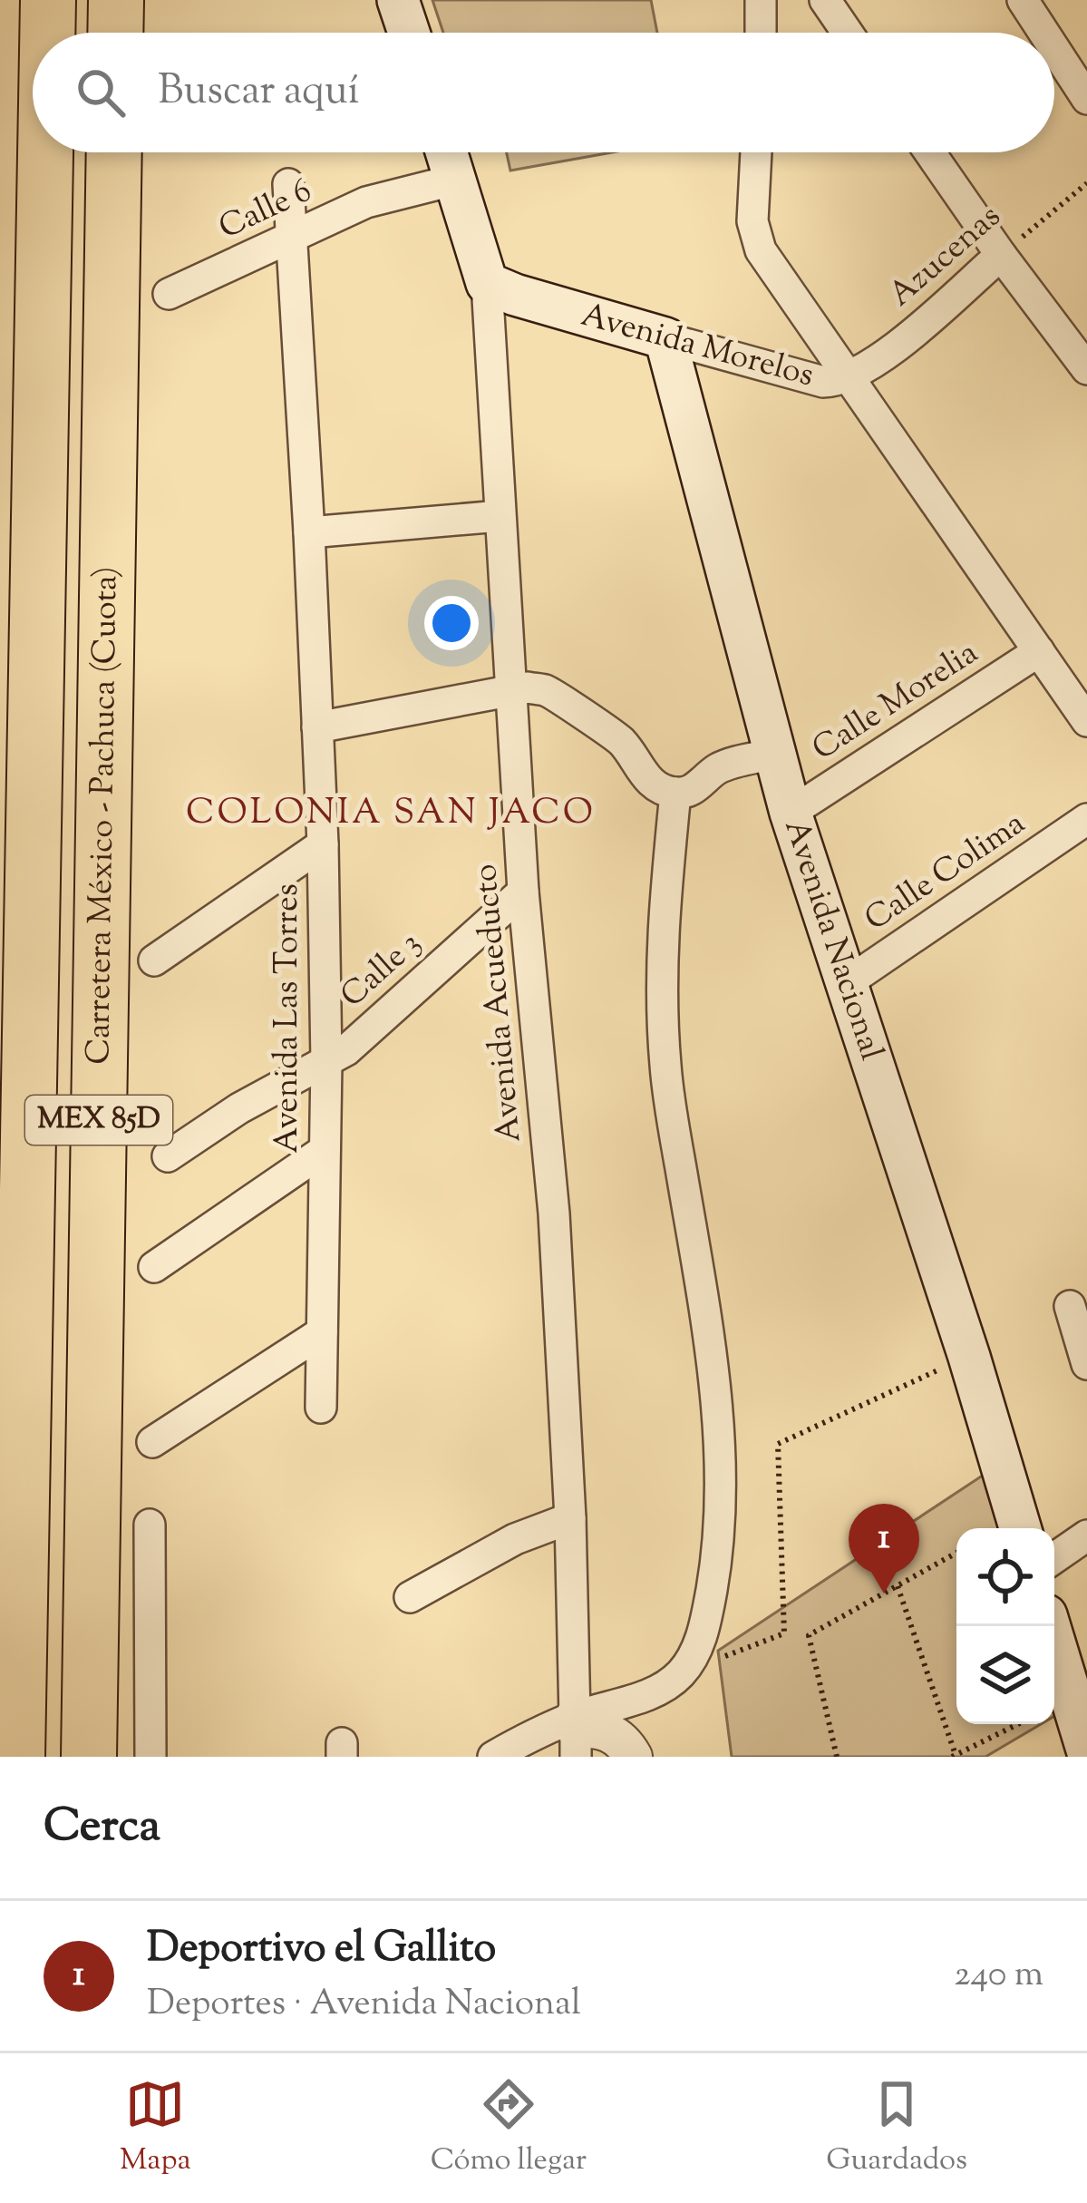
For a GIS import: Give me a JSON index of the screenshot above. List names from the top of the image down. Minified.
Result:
{"streets":{"highway":["Carretera México - Pachuca (Cuota)","MEX 85D"],"main road":["Avenida Morelos","Avenida Nacional"],"street":["Calle 6","Azucenas","Calle Morelia","Calle Colima","Calle 3","Avenida Acueducto","Avenida Las Torres"]},"crossings":[["Calle 6","Avenida Las Torres"],["Azucenas","Avenida Morelos"],["Avenida Morelos","Calle Morelia"],["Avenida Morelos","Avenida Nacional"],["Avenida Morelos","Avenida Acueducto"],["Calle Morelia","Avenida Nacional"],["Calle Colima","Avenida Nacional"],["Calle 3","Avenida Acueducto"],["Calle 3","Avenida Las Torres"]],"districts":["COLONIA SAN JACO"],"page":{"search":"Buscar aquí","pins":"1","heading":"Cerca","list":[{"mark":"1","name":"Deportivo el Gallito","note":"Deportes · Avenida Nacional","value":"240 m"}],"nav":["Mapa","Cómo llegar","Guardados"]}}
